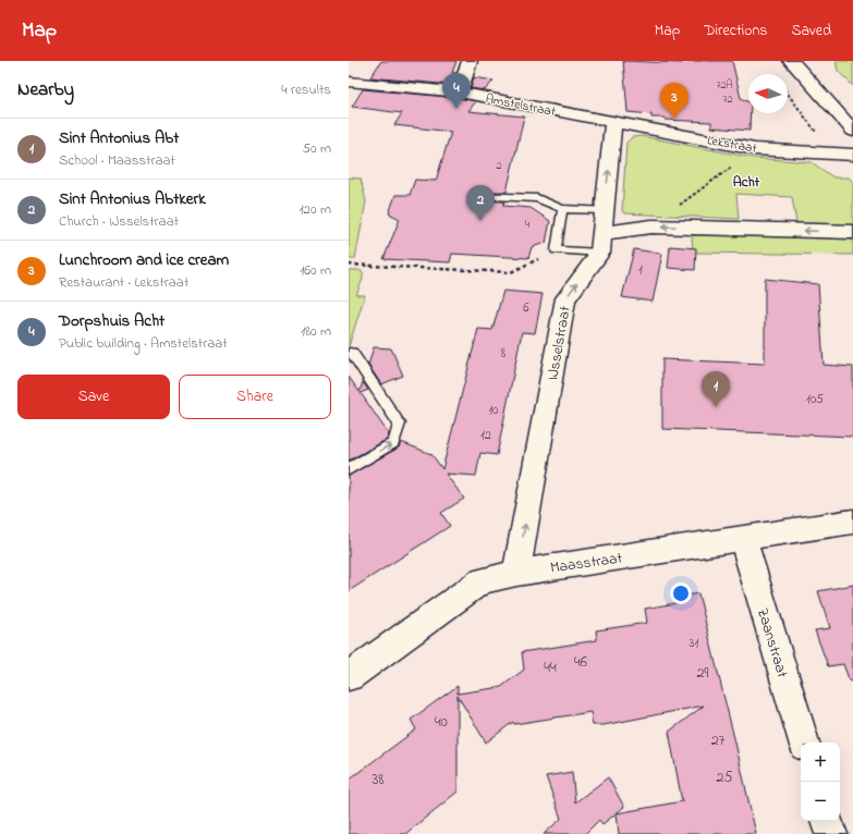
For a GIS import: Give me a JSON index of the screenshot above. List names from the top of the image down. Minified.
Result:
{"streets":{"street":["Amstelstraat","Lekstraat","IJsselstraat","Maasstraat","Zaanstraat"]},"crossings":[["Amstelstraat","Lekstraat"],["IJsselstraat","Maasstraat"],["Maasstraat","Zaanstraat"]],"one_way":["IJsselstraat"],"districts":["Acht"],"house_numbers":["72A","72","2","4","1","6","8","105","10","12","31","46","44","29","40","27","25","38"],"north":"left","page":{"header":"Map","nav":["Map","Directions","Saved"],"heading":["Nearby","4 results"],"pins":["4","3","2","1"],"list":[{"mark":"1","name":"Sint Antonius Abt","note":"School · Maasstraat","value":"50 m"},{"mark":"2","name":"Sint Antonius Abtkerk","note":"Church · IJsselstraat","value":"120 m"},{"mark":"3","name":"Lunchroom and ice cream","note":"Restaurant · Lekstraat","value":"160 m"},{"mark":"4","name":"Dorpshuis Acht","note":"Public building · Amstelstraat","value":"180 m"}],"buttons":["Save","Share"],"map_buttons":["+","−"]}}
